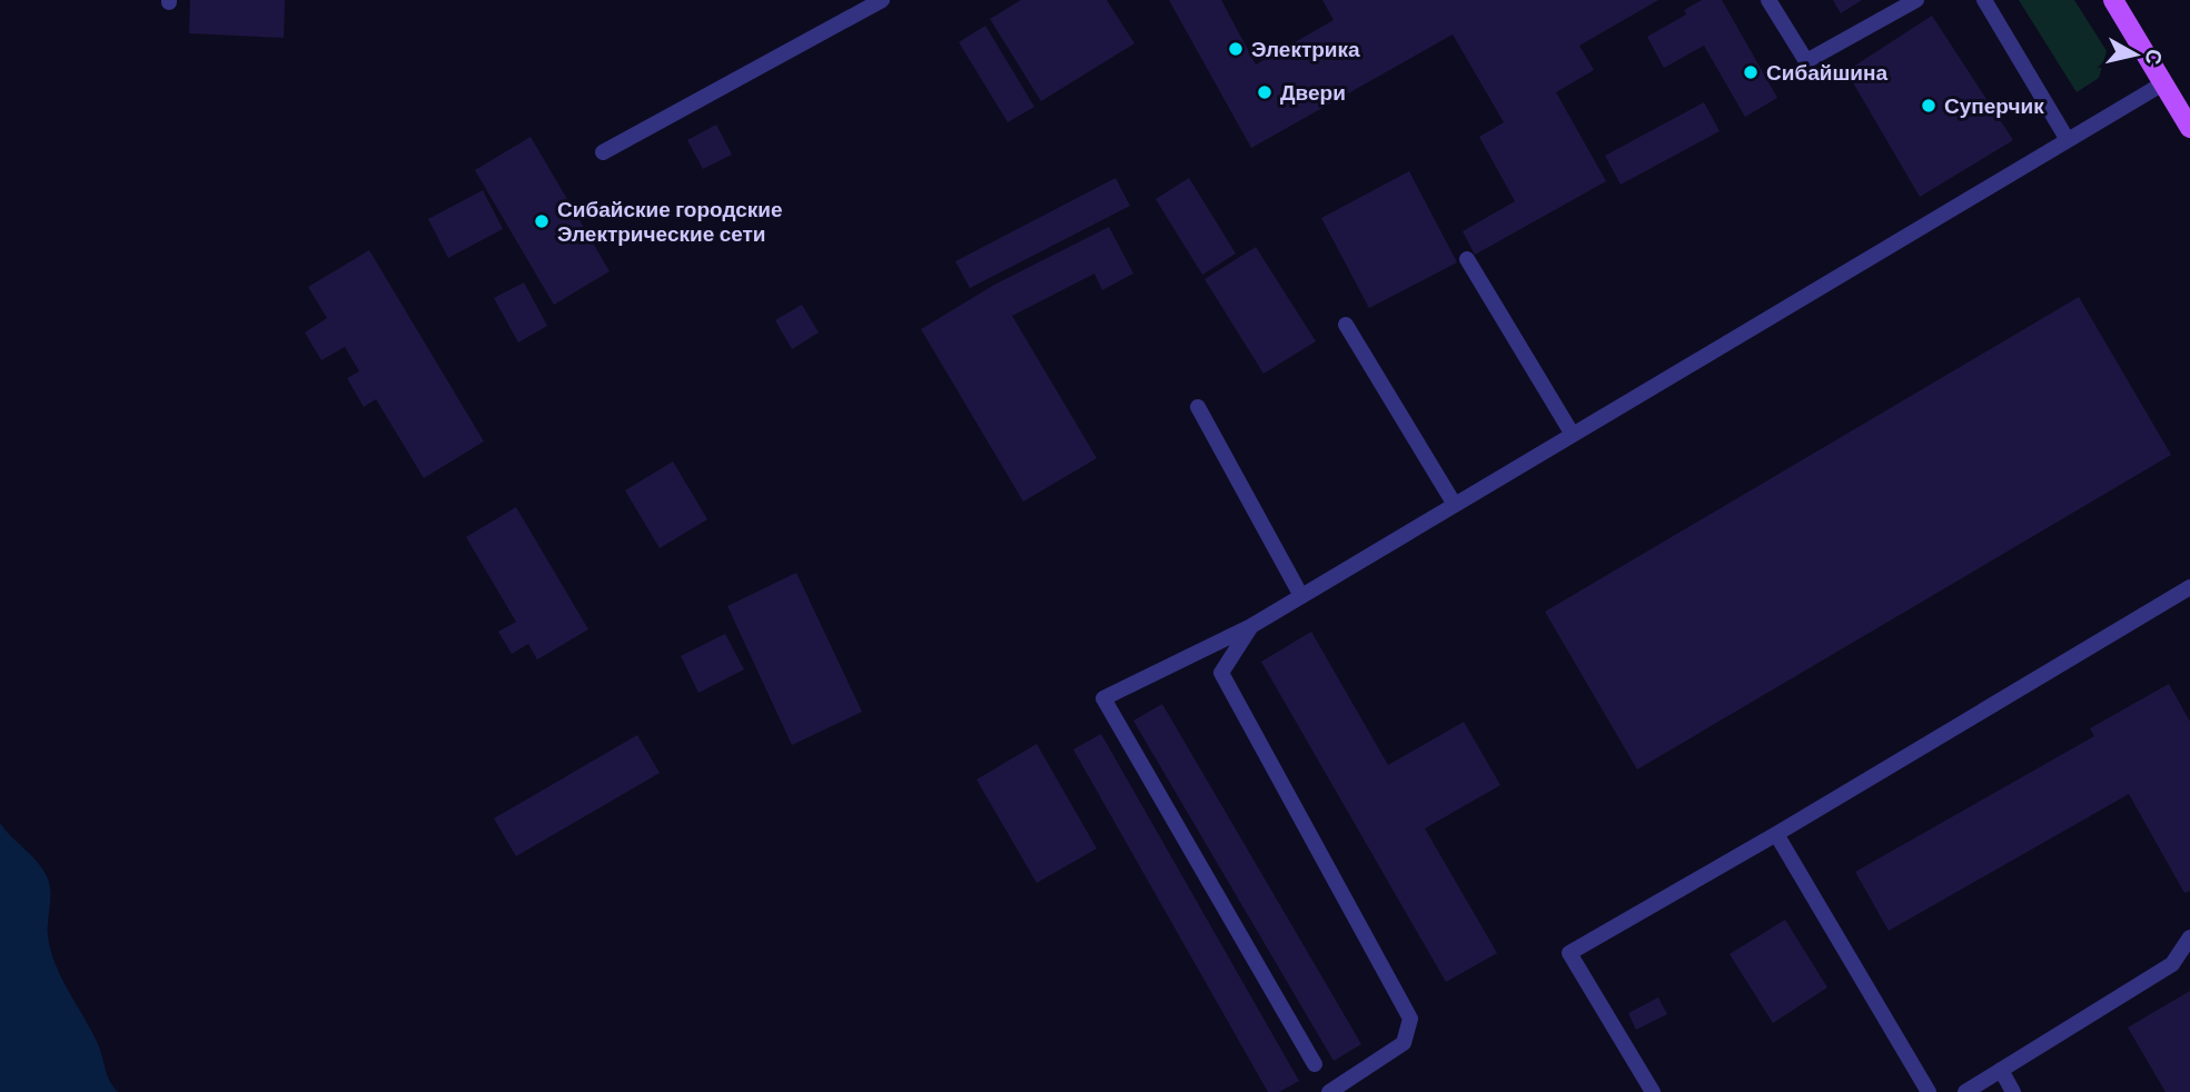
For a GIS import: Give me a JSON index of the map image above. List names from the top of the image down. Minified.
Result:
{"places":["Электрика","Сибайшина","Двери","Суперчик","Сибайские городские Электрические сети"],"north":"right"}
